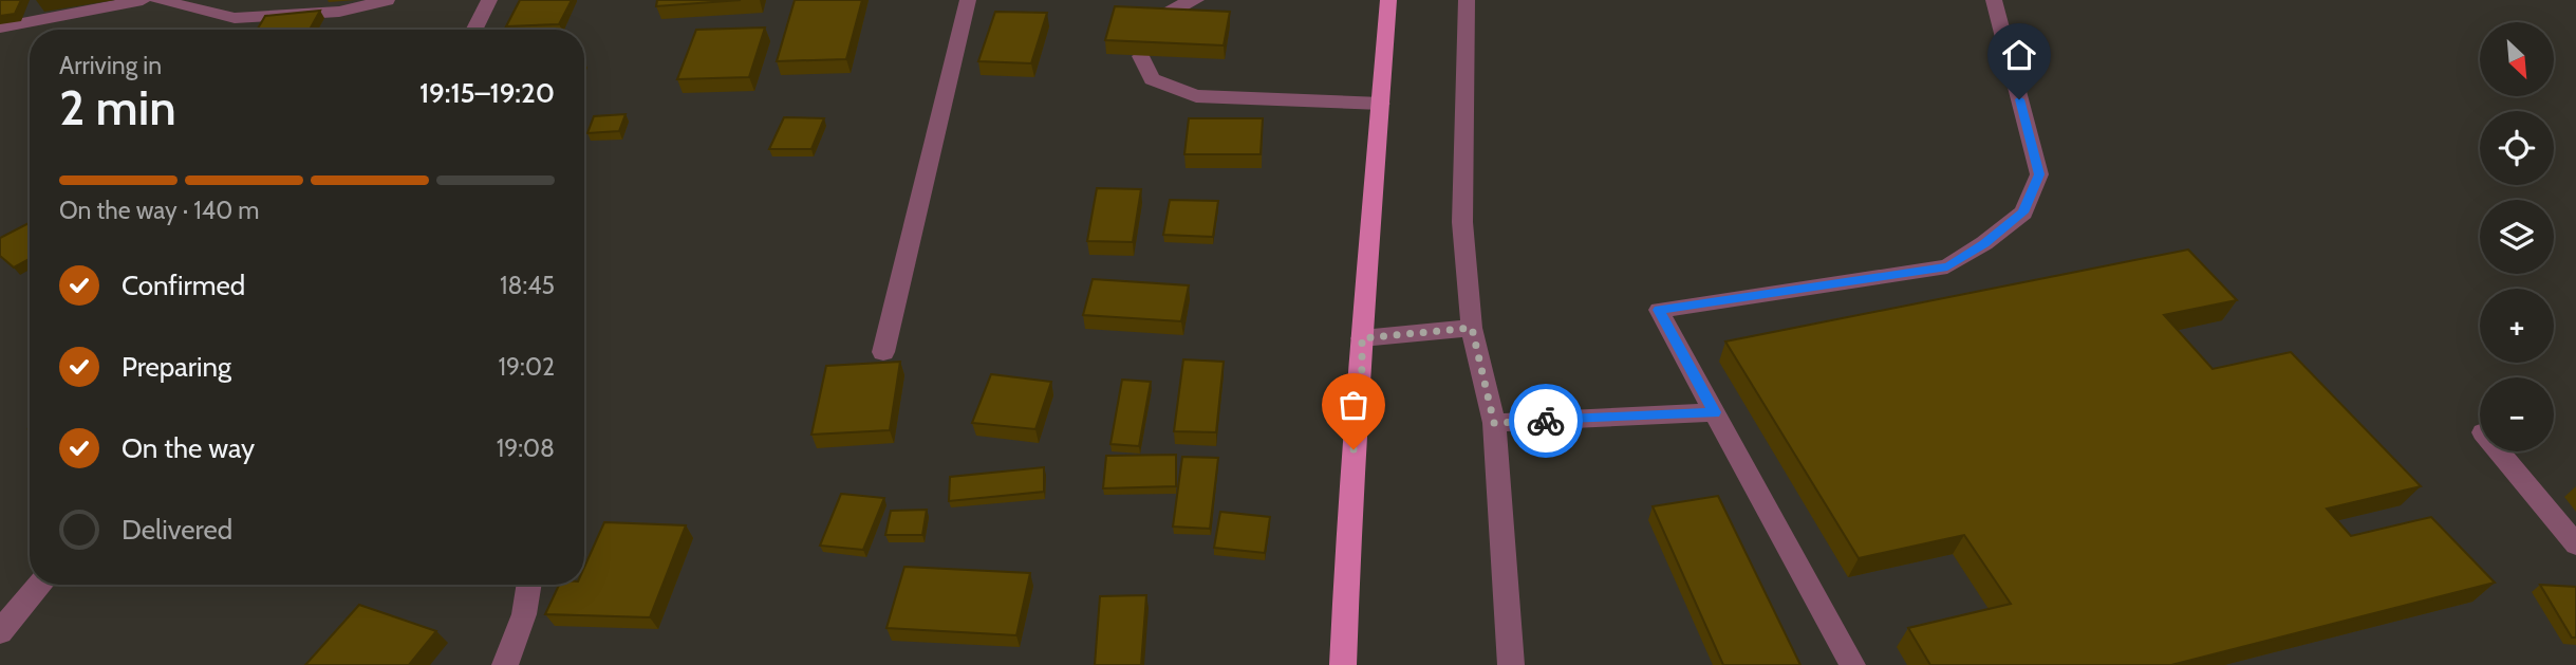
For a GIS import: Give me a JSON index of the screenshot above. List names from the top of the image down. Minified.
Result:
{"north":"bottom right","page":{"map_buttons":["+","−"],"heading":["2 min","Arriving in","19:15–19:20"],"bar":"On the way · 140 m","list":[["Confirmed","18:45"],["Preparing","19:02"],["On the way","19:08"],"Delivered"]}}
